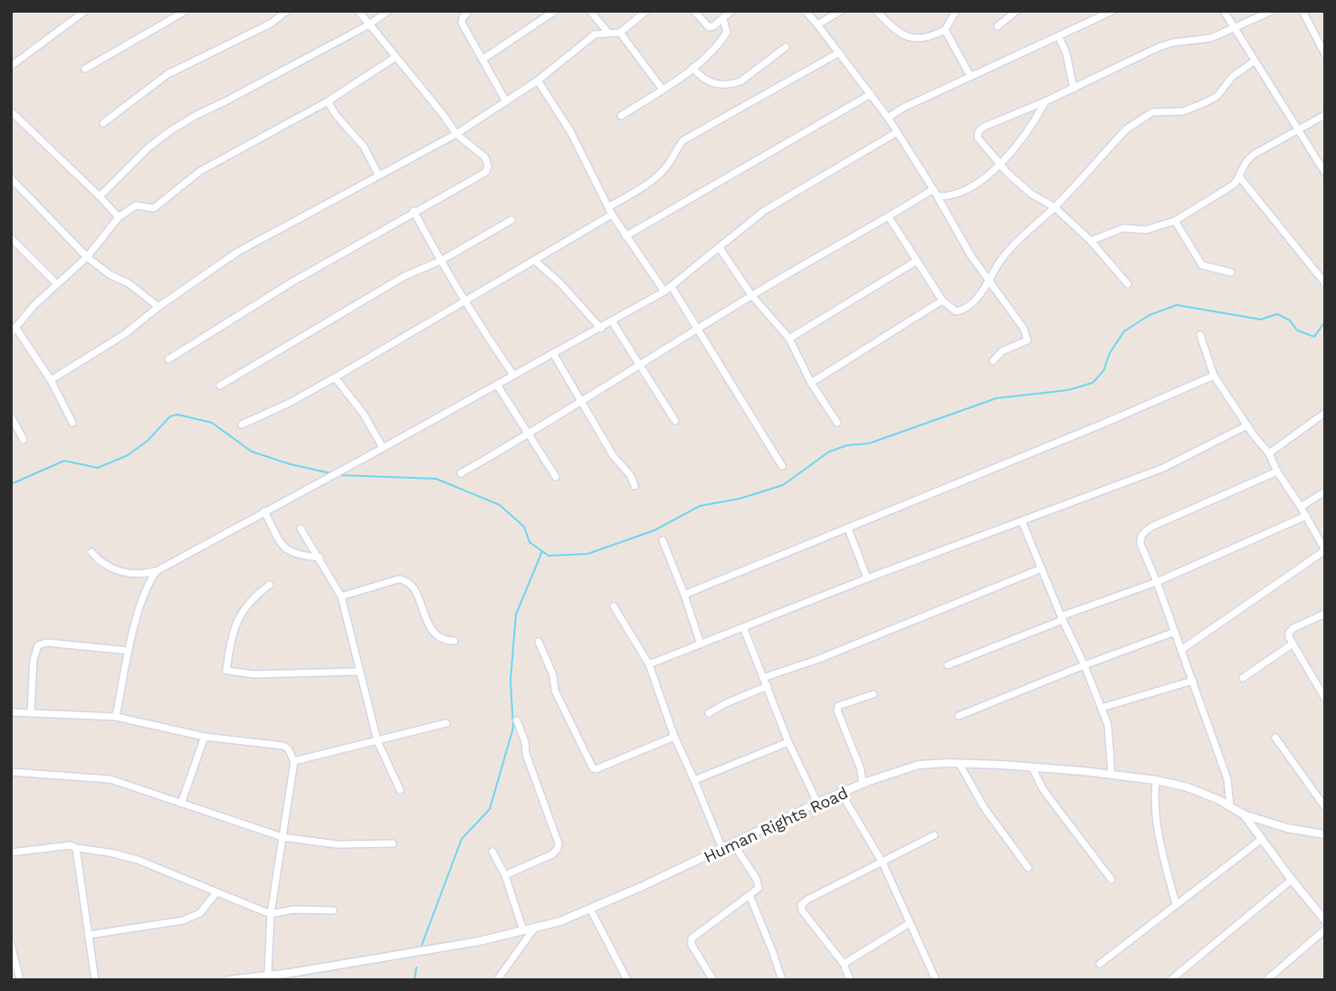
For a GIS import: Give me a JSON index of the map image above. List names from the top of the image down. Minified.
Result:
{"streets":{"street":["Human Rights Road"]}}
